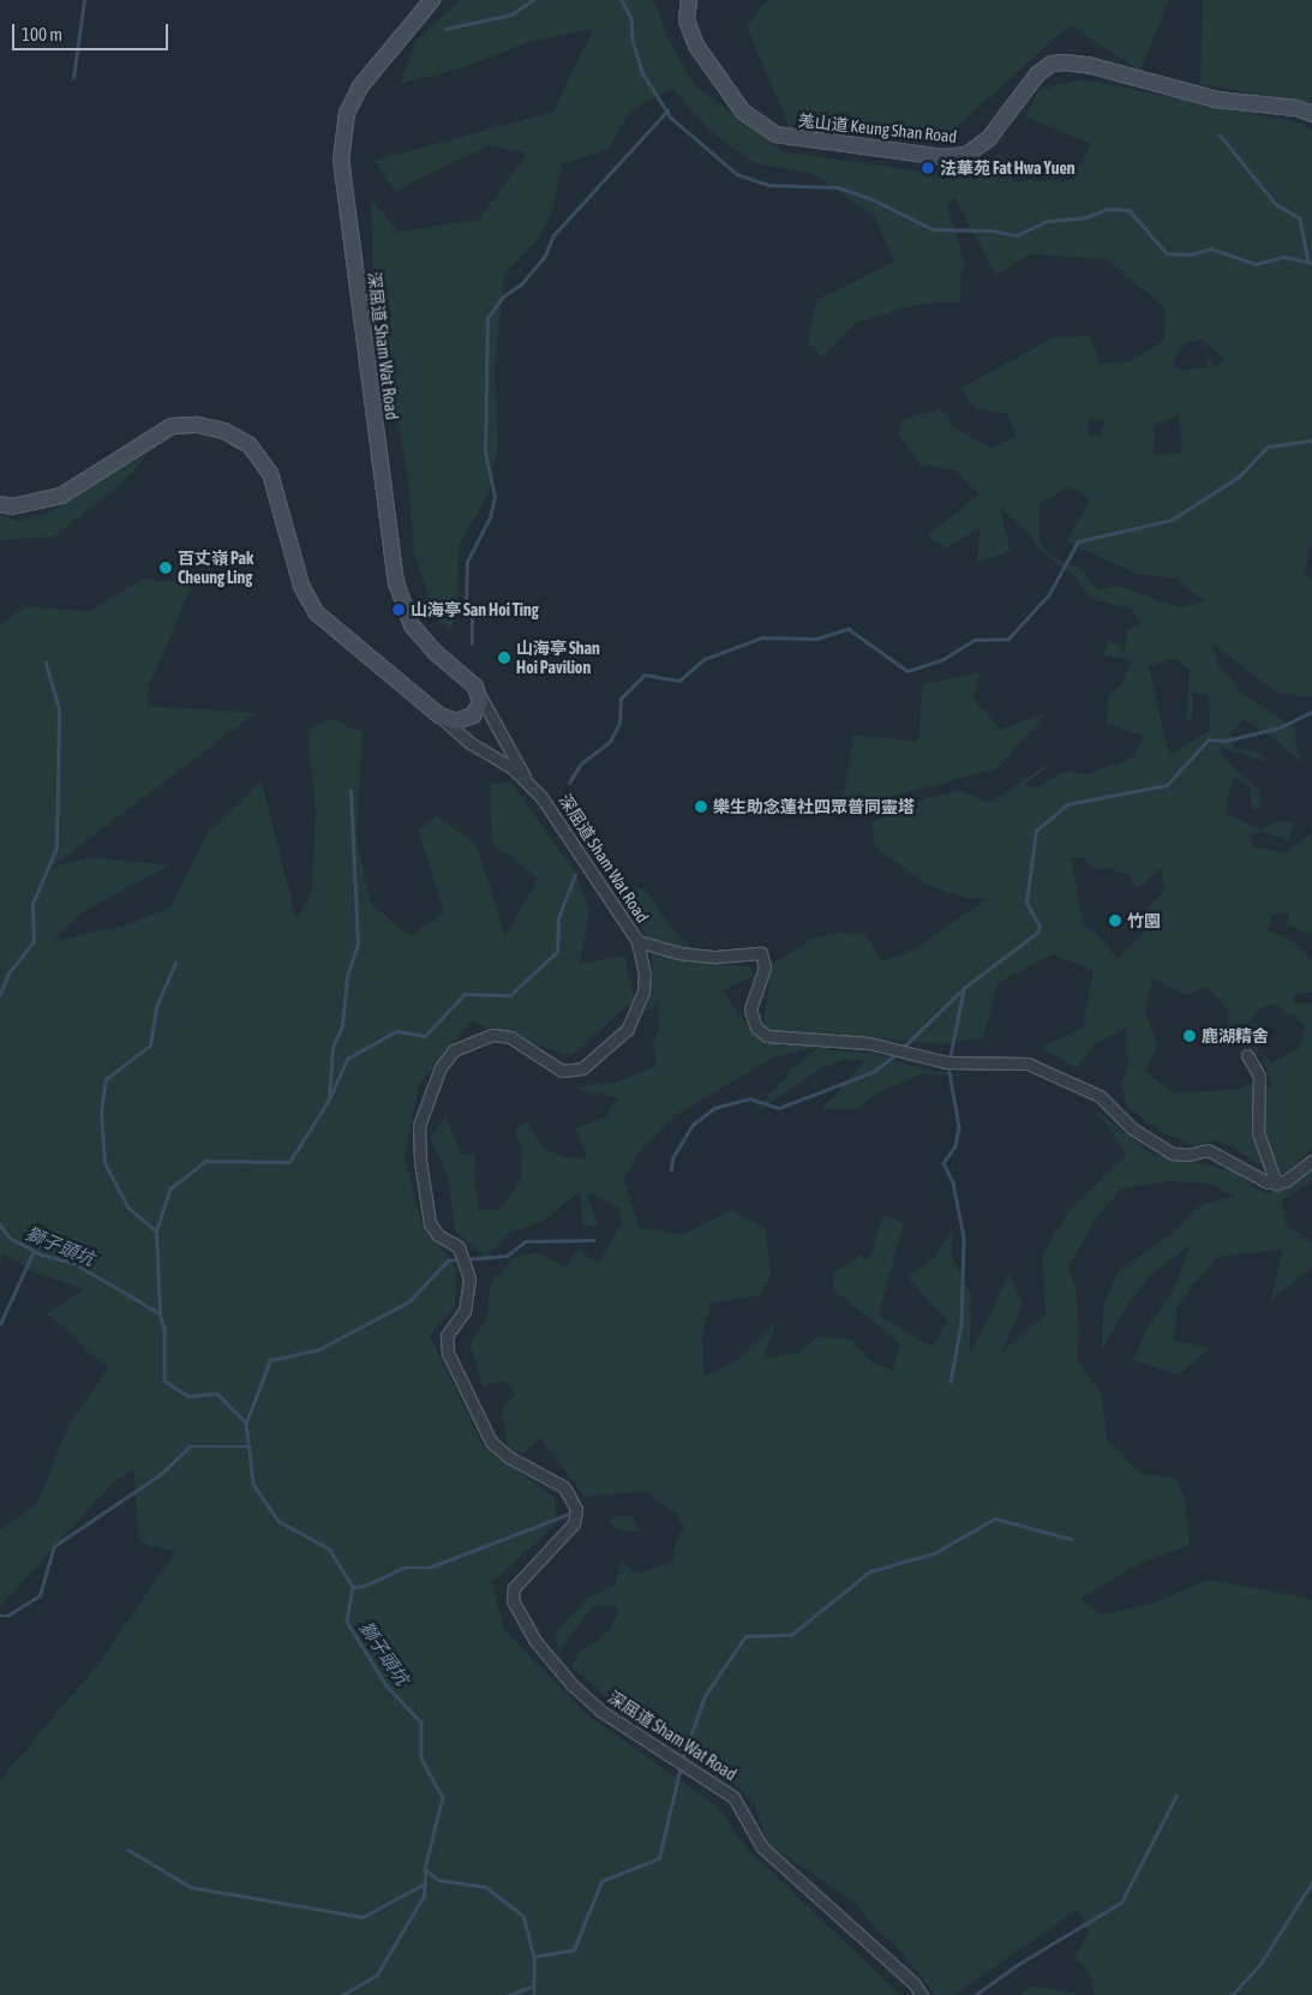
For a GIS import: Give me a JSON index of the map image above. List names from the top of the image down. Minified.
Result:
{"streets":{"main road":["羗山道 Keung Shan Road","深屈道 Sham Wat Road"]},"water":["獅子頭坑"],"places":["法華苑 Fat Hwa Yuen","百丈嶺 Pak Cheung Ling","山海亭 San Hoi Ting","山海亭 Shan Hoi Pavilion","樂生助念蓮社四眾普同靈塔","竹園","鹿湖精舍"],"scale_bar":"100 m"}
